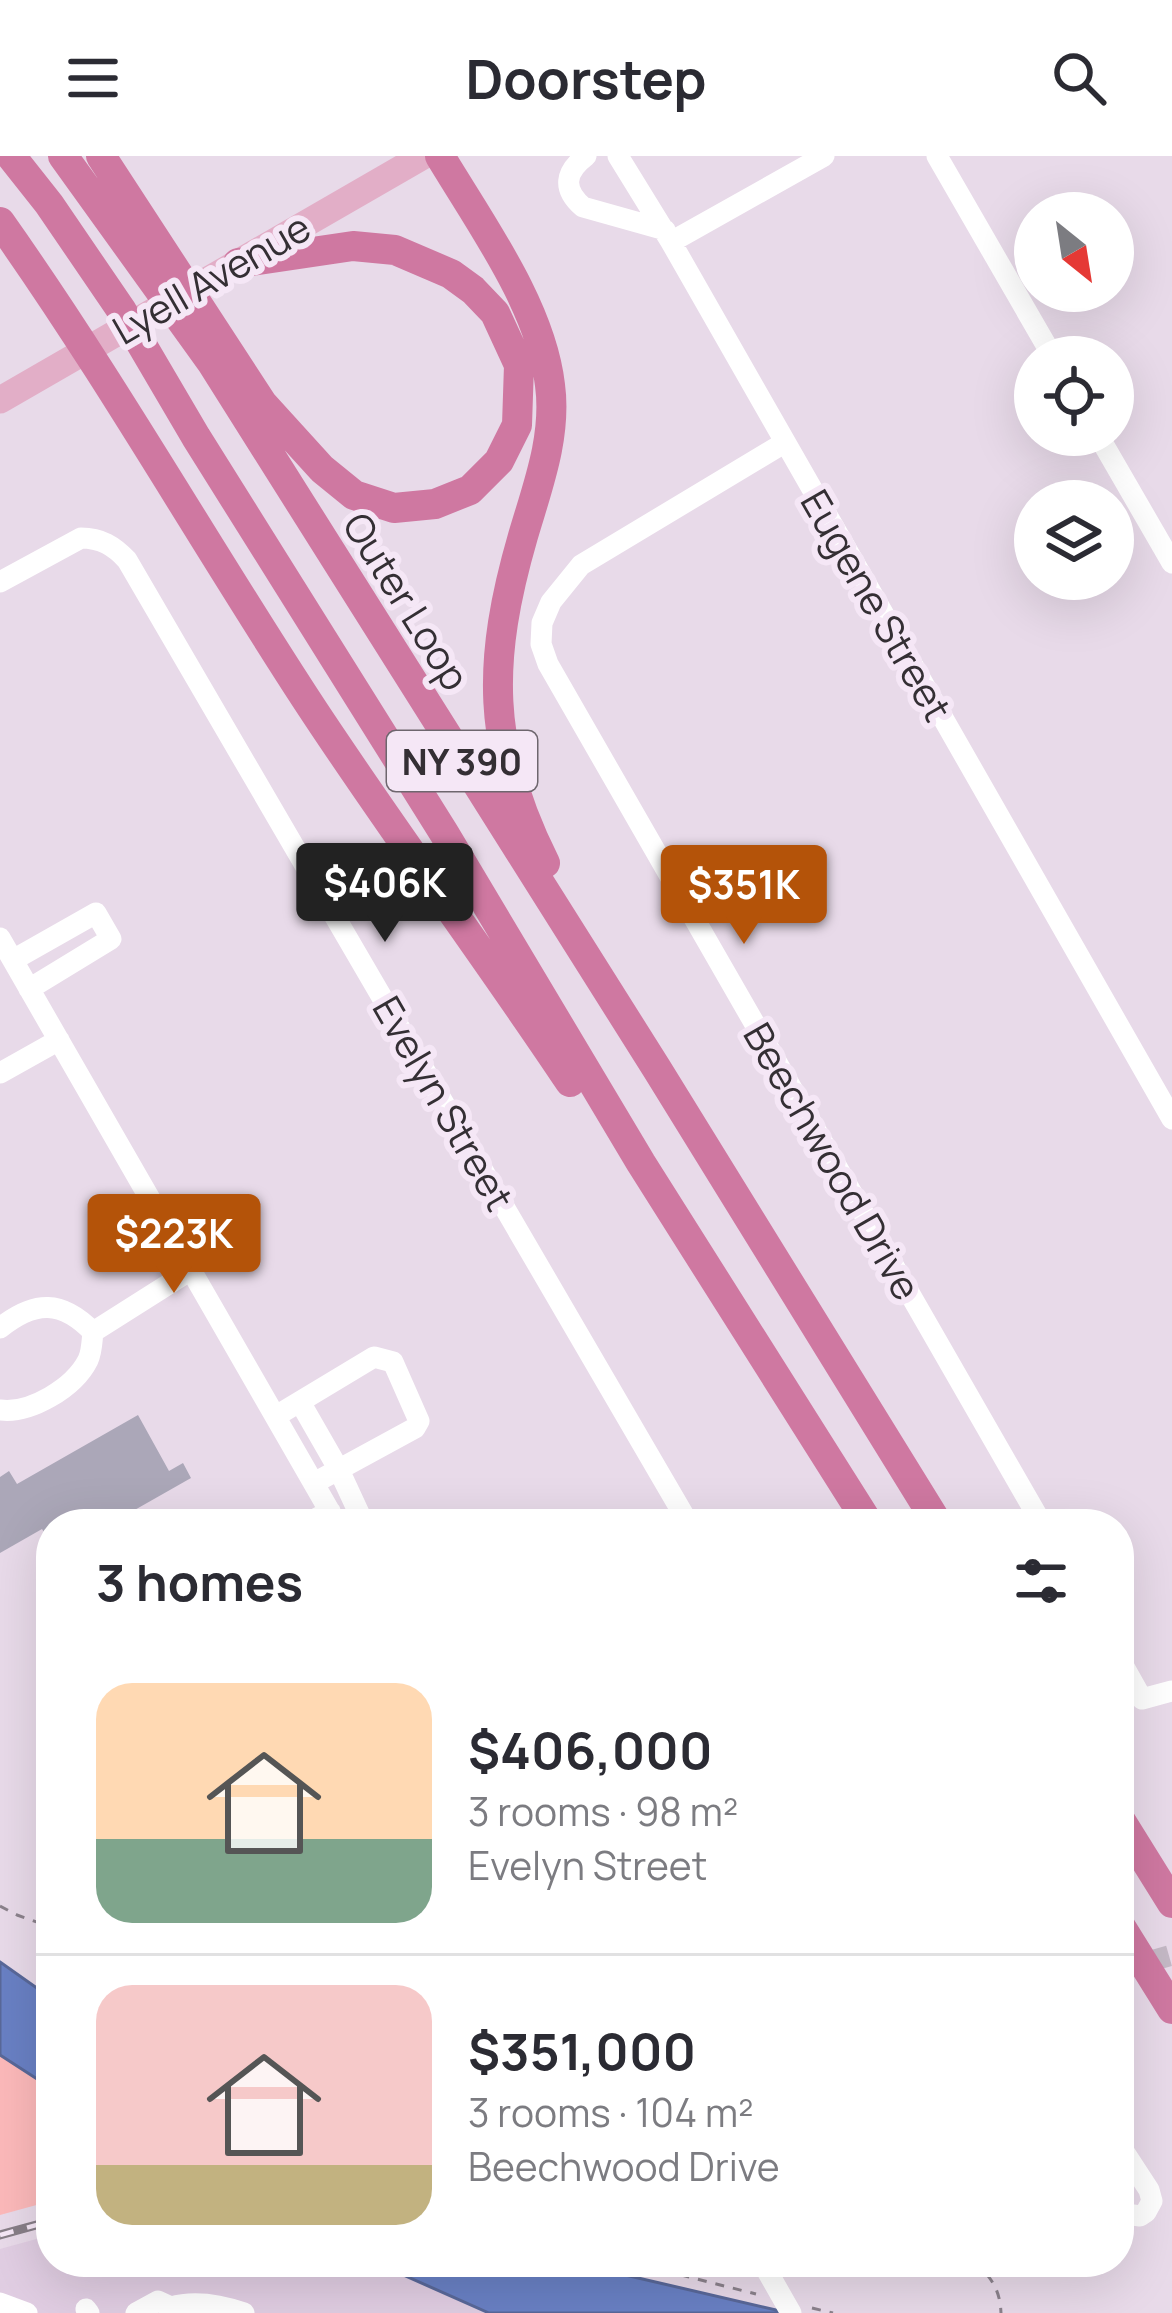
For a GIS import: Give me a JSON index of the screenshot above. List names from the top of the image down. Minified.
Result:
{"streets":{"highway":["Outer Loop","NY 390"],"main road":["Lyell Avenue"],"street":["Eugene Street","Evelyn Street","Beechwood Drive"]},"crossings":[["Eugene Street","Beechwood Drive"]],"north":"bottom right","page":{"header":"Doorstep","price":["$406K","$351K","$223K"],"heading":"3 homes","list":[{"name":"$406,000","note":"3 rooms · 98 m² · Evelyn Street"},{"name":"$351,000","note":"3 rooms · 104 m² · Beechwood Drive"}]}}
